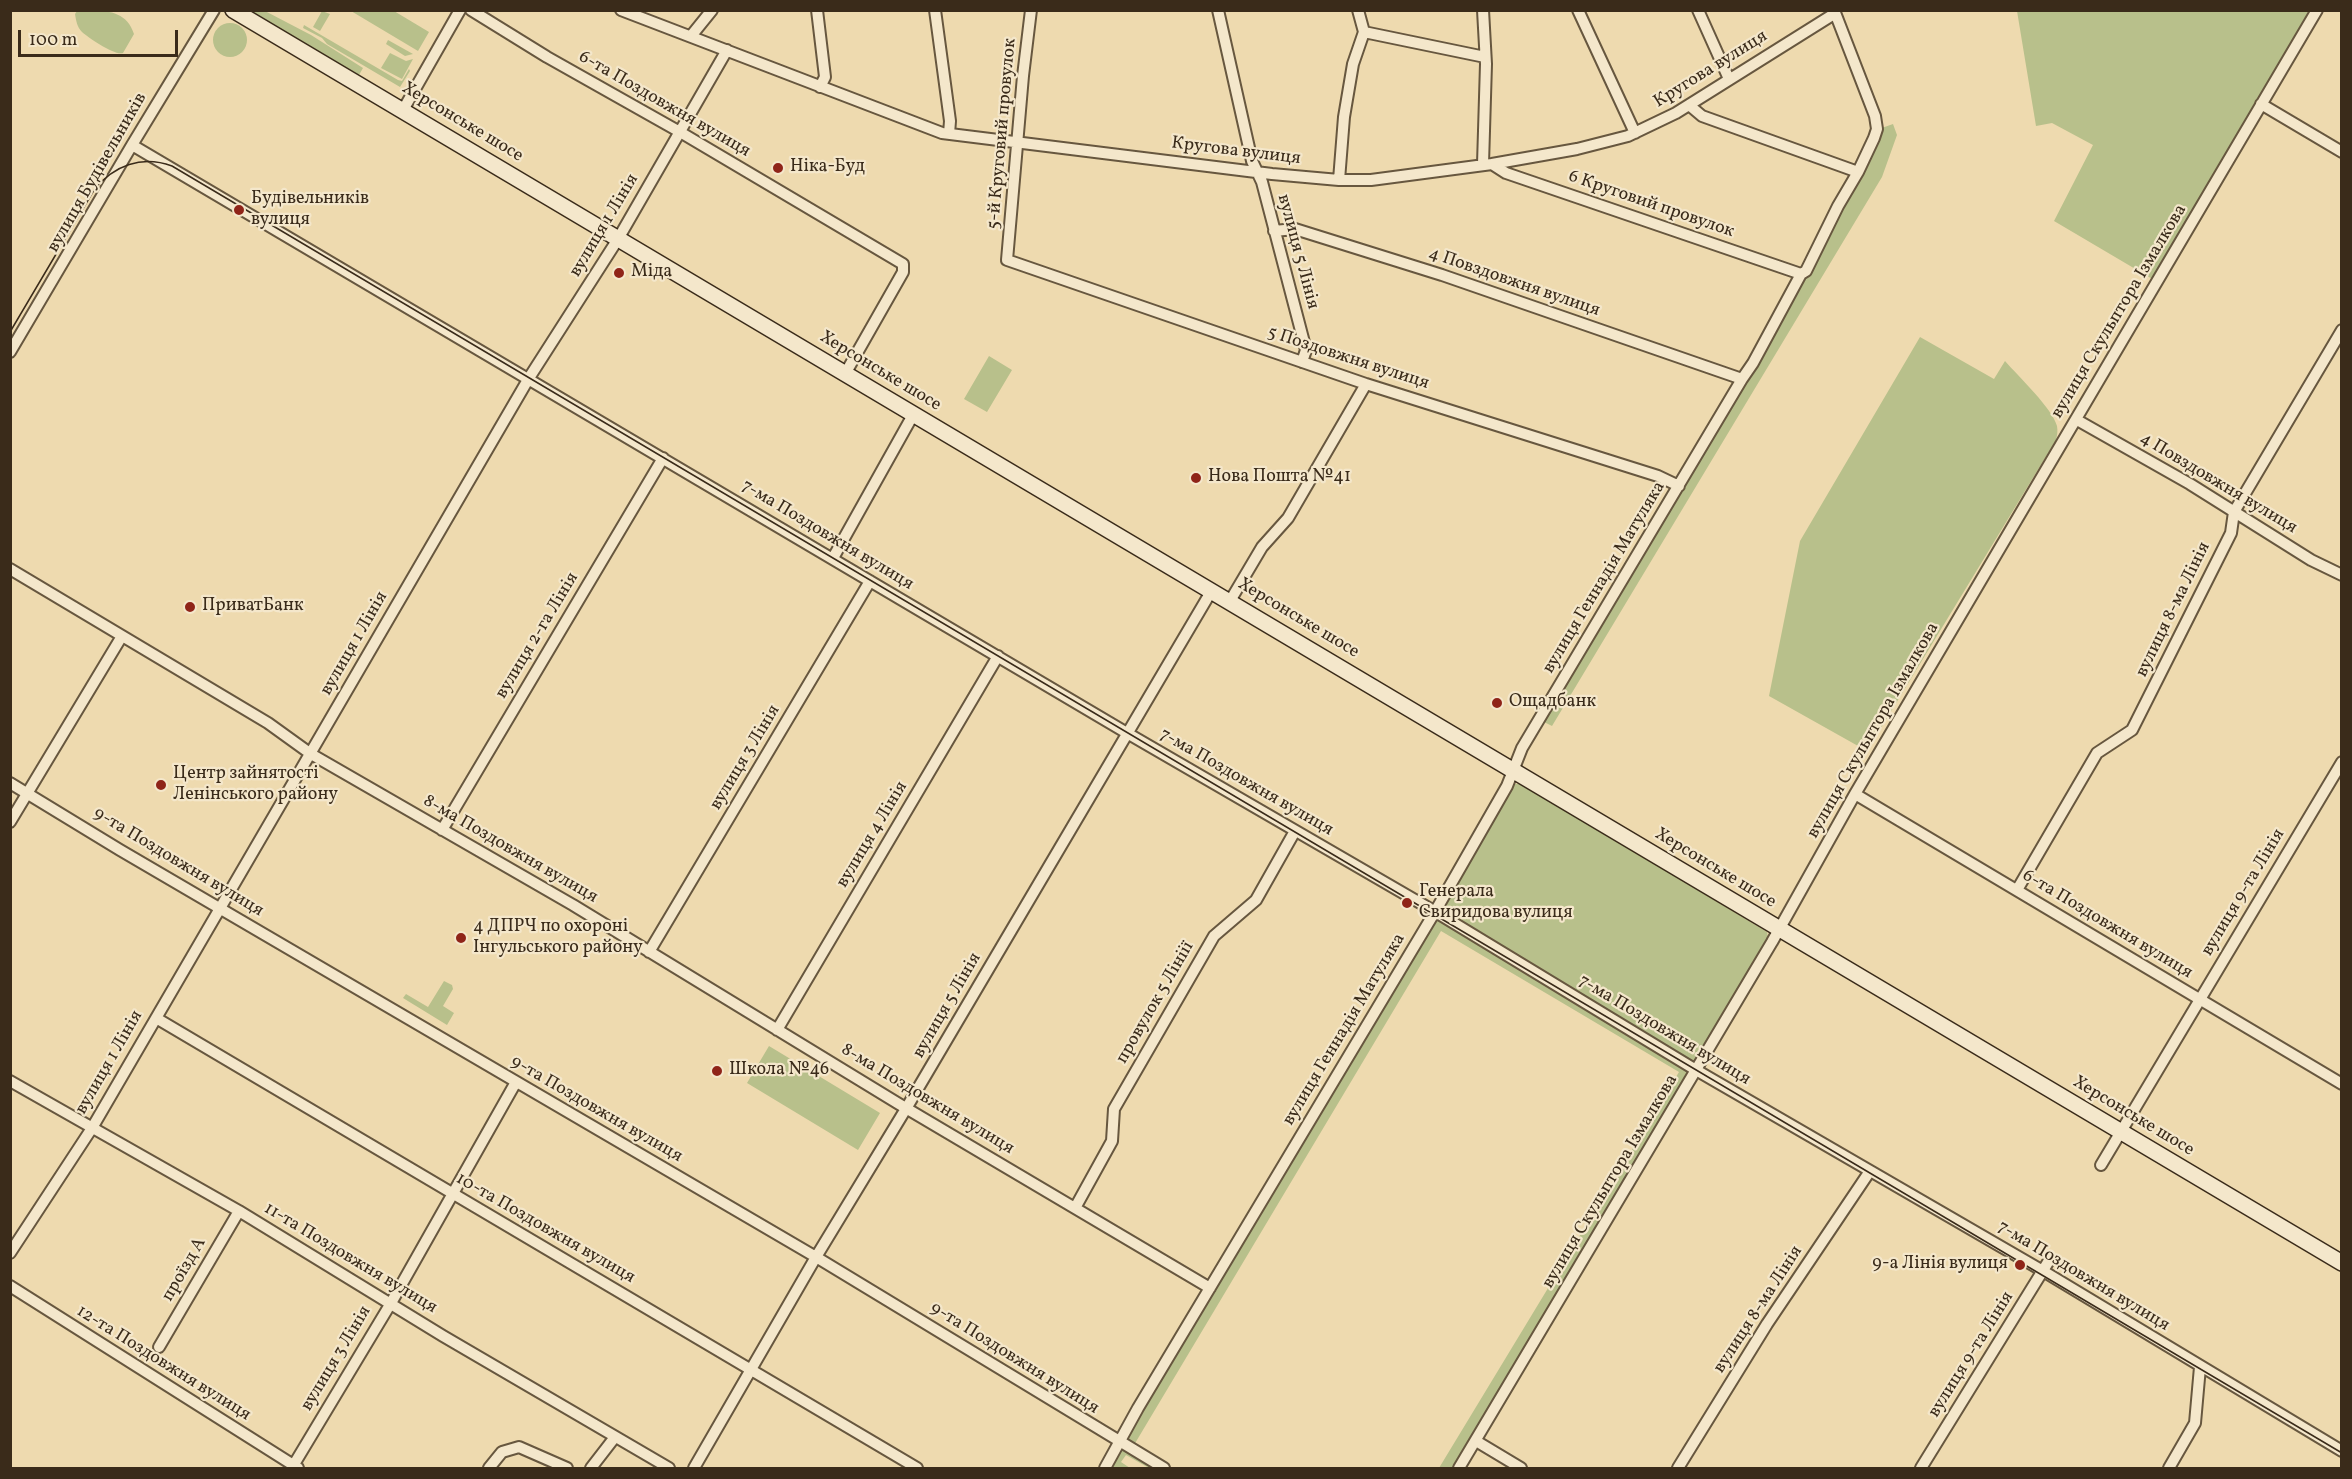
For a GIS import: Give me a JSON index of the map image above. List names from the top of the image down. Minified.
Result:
{"streets":{"main road":["Херсонське шосе"],"street":["Кругова вулиця","6-та Поздовжня вулиця","5-й Круговий провулок","вулиця Будівельників","6 Круговий провулок","вулиця 1 Лінія","вулиця 5 Лінія","4 Повздовжня вулиця","вулиця Скульптора Ізмалкова","5 Поздовжня вулиця","7-ма Поздовжня вулиця","вулиця Геннадія Матуляка","вулиця 8-ма Лінія","вулиця 2-га Лінія","вулиця 3 Лінія","вулиця 4 Лінія","8-ма Поздовжня вулиця","9-та Поздовжня вулиця","вулиця 9-та Лінія","провулок 5 Лініії","10-та Поздовжня вулиця","11-та Поздовжня вулиця","проїзд А","12-та Поздовжня вулиця"]},"crossings":[["Кругова вулиця","5-й Круговий провулок"],["Кругова вулиця","6 Круговий провулок"],["Кругова вулиця","вулиця 1 Лінія"],["Кругова вулиця","вулиця 5 Лінія"],["Кругова вулиця","вулиця Геннадія Матуляка"],["6-та Поздовжня вулиця","Херсонське шосе"],["6-та Поздовжня вулиця","вулиця 1 Лінія"],["6-та Поздовжня вулиця","вулиця Скульптора Ізмалкова"],["6-та Поздовжня вулиця","вулиця 8-ма Лінія"],["6-та Поздовжня вулиця","вулиця 9-та Лінія"],["Херсонське шосе","вулиця 1 Лінія"],["Херсонське шосе","вулиця 5 Лінія"],["Херсонське шосе","вулиця Скульптора Ізмалкова"],["Херсонське шосе","вулиця Геннадія Матуляка"],["Херсонське шосе","вулиця 9-та Лінія"],["5-й Круговий провулок","5 Поздовжня вулиця"],["вулиця Будівельників","7-ма Поздовжня вулиця"],["6 Круговий провулок","вулиця Геннадія Матуляка"],["вулиця 1 Лінія","7-ма Поздовжня вулиця"],["вулиця 1 Лінія","8-ма Поздовжня вулиця"],["вулиця 1 Лінія","9-та Поздовжня вулиця"],["вулиця 1 Лінія","10-та Поздовжня вулиця"],["вулиця 1 Лінія","11-та Поздовжня вулиця"],["вулиця 5 Лінія","4 Повздовжня вулиця"],["вулиця 5 Лінія","5 Поздовжня вулиця"],["вулиця 5 Лінія","7-ма Поздовжня вулиця"],["вулиця 5 Лінія","8-ма Поздовжня вулиця"],["вулиця 5 Лінія","9-та Поздовжня вулиця"],["вулиця 5 Лінія","10-та Поздовжня вулиця"],["4 Повздовжня вулиця","вулиця Скульптора Ізмалкова"],["4 Повздовжня вулиця","вулиця Геннадія Матуляка"],["4 Повздовжня вулиця","вулиця 8-ма Лінія"],["вулиця Скульптора Ізмалкова","7-ма Поздовжня вулиця"],["5 Поздовжня вулиця","вулиця Геннадія Матуляка"],["7-ма Поздовжня вулиця","вулиця Геннадія Матуляка"],["7-ма Поздовжня вулиця","вулиця 8-ма Лінія"],["7-ма Поздовжня вулиця","вулиця 2-га Лінія"],["7-ма Поздовжня вулиця","вулиця 3 Лінія"],["7-ма Поздовжня вулиця","вулиця 4 Лінія"],["7-ма Поздовжня вулиця","вулиця 9-та Лінія"],["7-ма Поздовжня вулиця","провулок 5 Лініії"],["вулиця Геннадія Матуляка","8-ма Поздовжня вулиця"],["вулиця Геннадія Матуляка","9-та Поздовжня вулиця"],["вулиця 2-га Лінія","8-ма Поздовжня вулиця"],["вулиця 3 Лінія","8-ма Поздовжня вулиця"],["вулиця 3 Лінія","9-та Поздовжня вулиця"],["вулиця 3 Лінія","10-та Поздовжня вулиця"],["вулиця 3 Лінія","11-та Поздовжня вулиця"],["вулиця 3 Лінія","12-та Поздовжня вулиця"],["вулиця 4 Лінія","8-ма Поздовжня вулиця"],["8-ма Поздовжня вулиця","провулок 5 Лініії"],["11-та Поздовжня вулиця","проїзд А"]],"places":["Ніка-Буд","Будівельників вулиця","Міда","Нова Пошта №41","ПриватБанк","Ощадбанк","Центр зайнятості Ленінського району","Генерала Свиридова вулиця","4 ДПРЧ по охороні Інгульського району","Школа №46","9-а Лінія вулиця"],"scale_bar":"100 m"}
